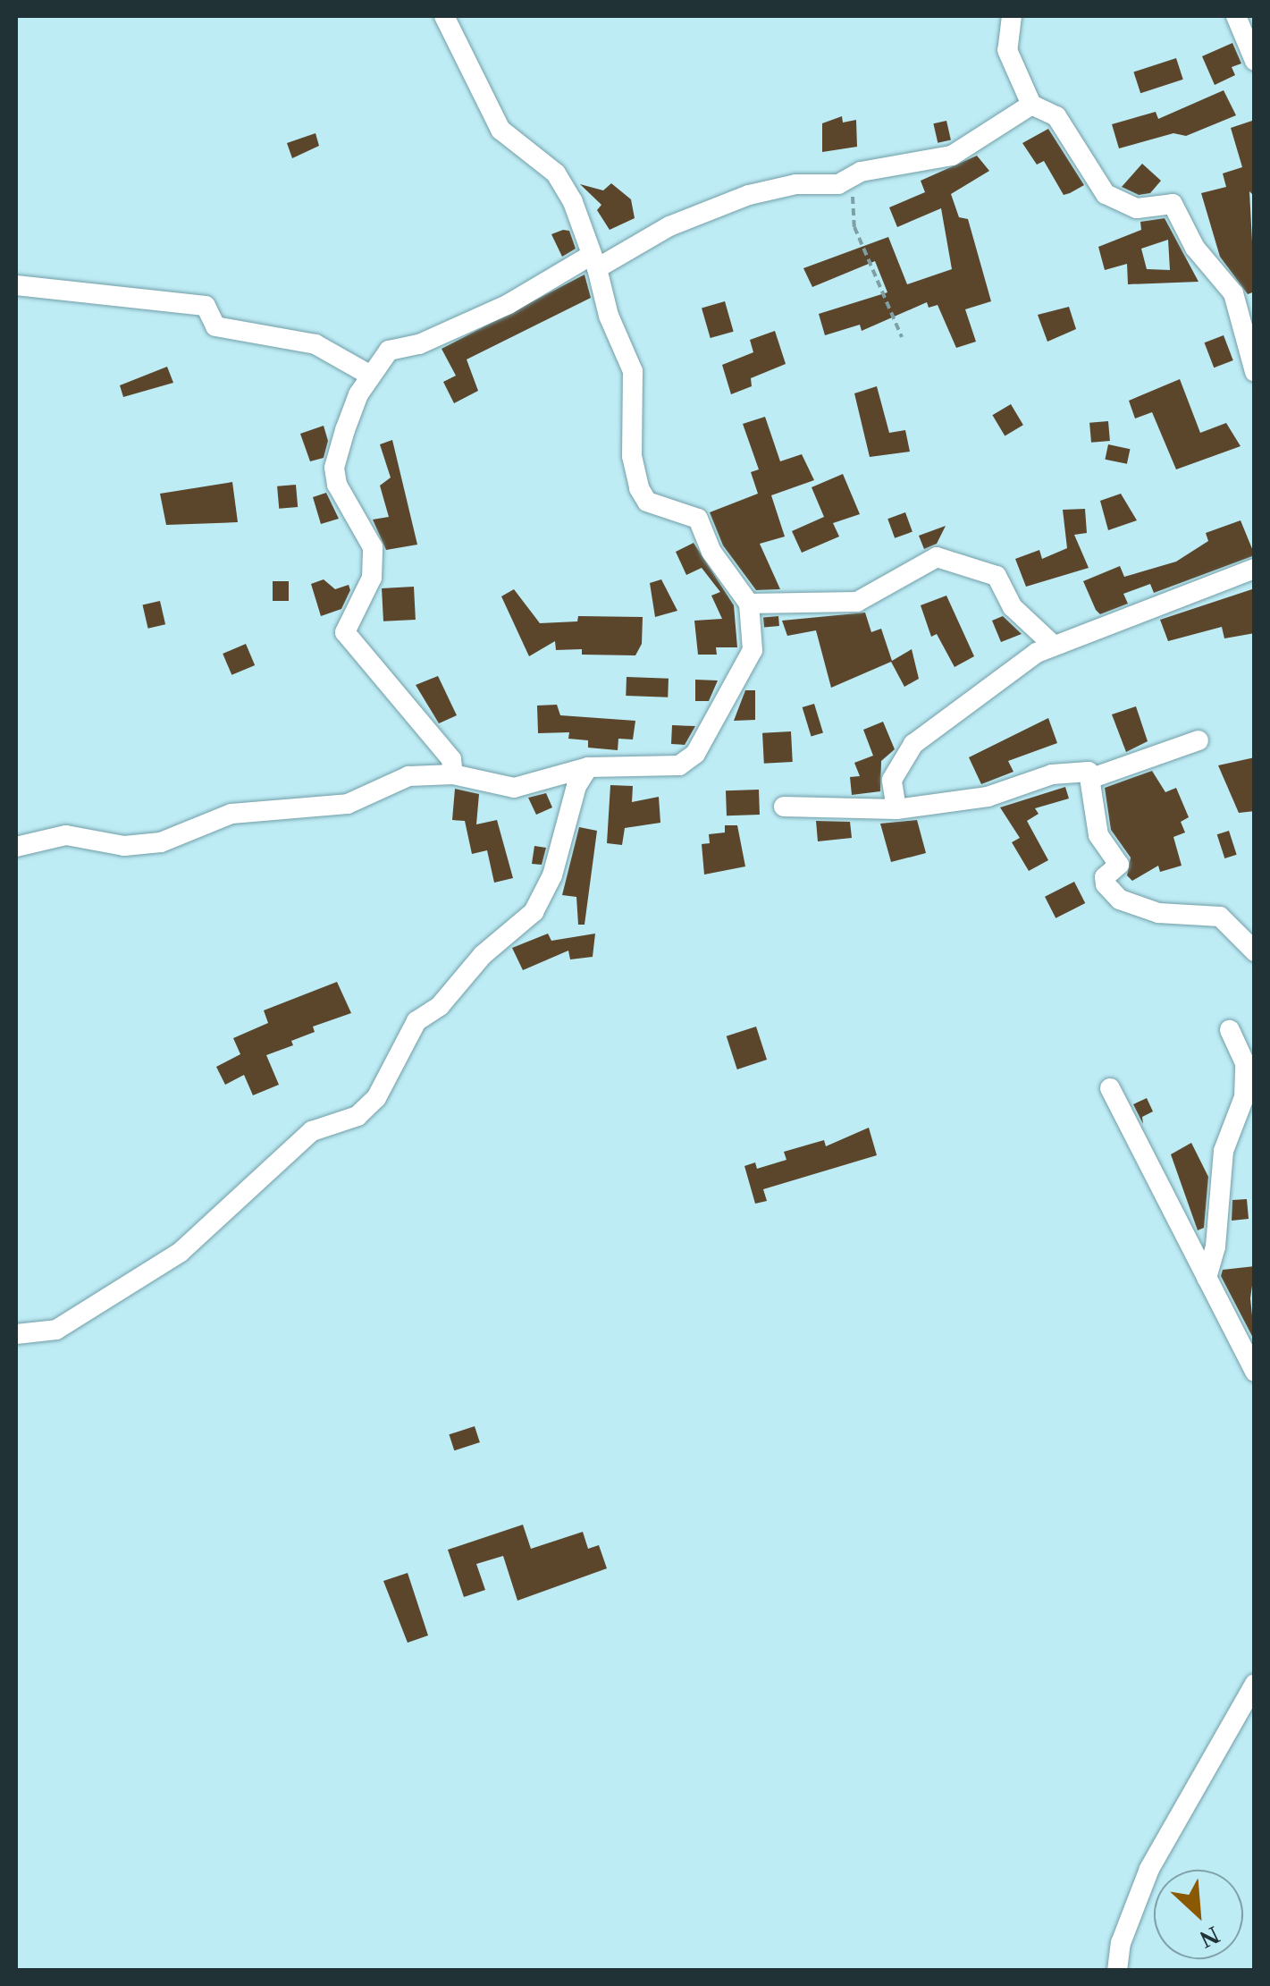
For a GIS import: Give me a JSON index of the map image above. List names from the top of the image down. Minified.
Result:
{"north":"bottom right"}
